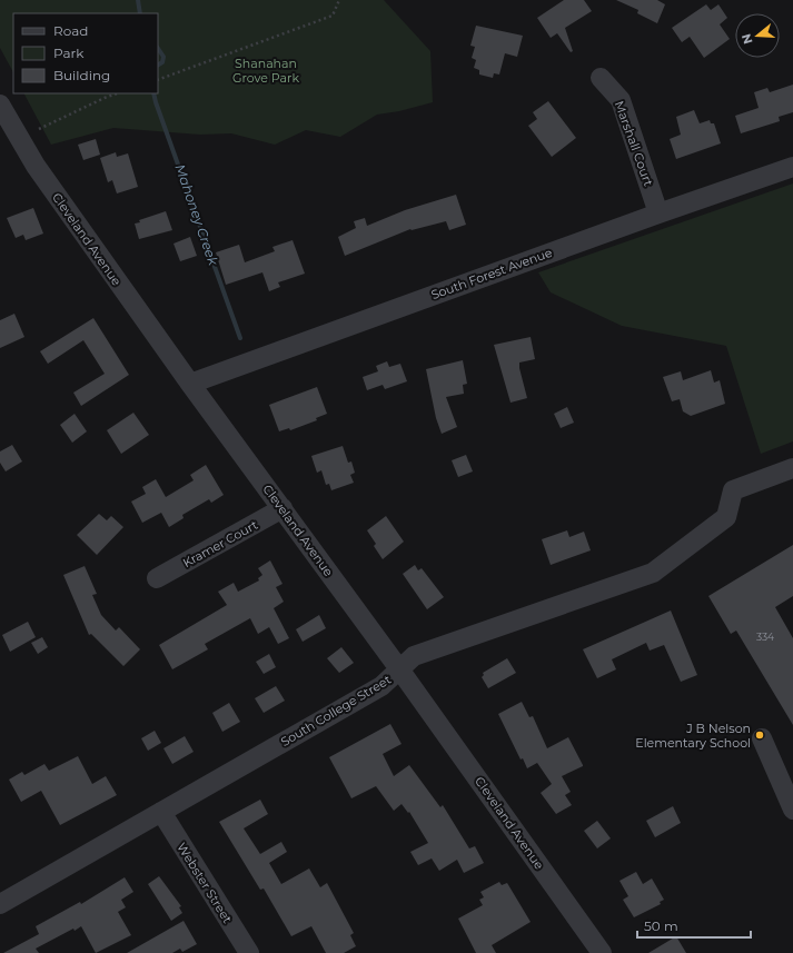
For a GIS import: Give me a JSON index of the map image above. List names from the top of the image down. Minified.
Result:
{"streets":{"street":["Marshall Court","Cleveland Avenue","South Forest Avenue","Kramer Court","South College Street","Webster Street"]},"crossings":[["Marshall Court","South Forest Avenue"],["Cleveland Avenue","South Forest Avenue"],["Cleveland Avenue","Kramer Court"],["Cleveland Avenue","South College Street"],["South College Street","Webster Street"]],"water":["Mahoney Creek"],"parks":["Shanahan Grove Park"],"places":["J B Nelson Elementary School"],"house_numbers":["334"],"legend":["Road","Park","Building"],"scale_bar":"50 m","north":"left"}
